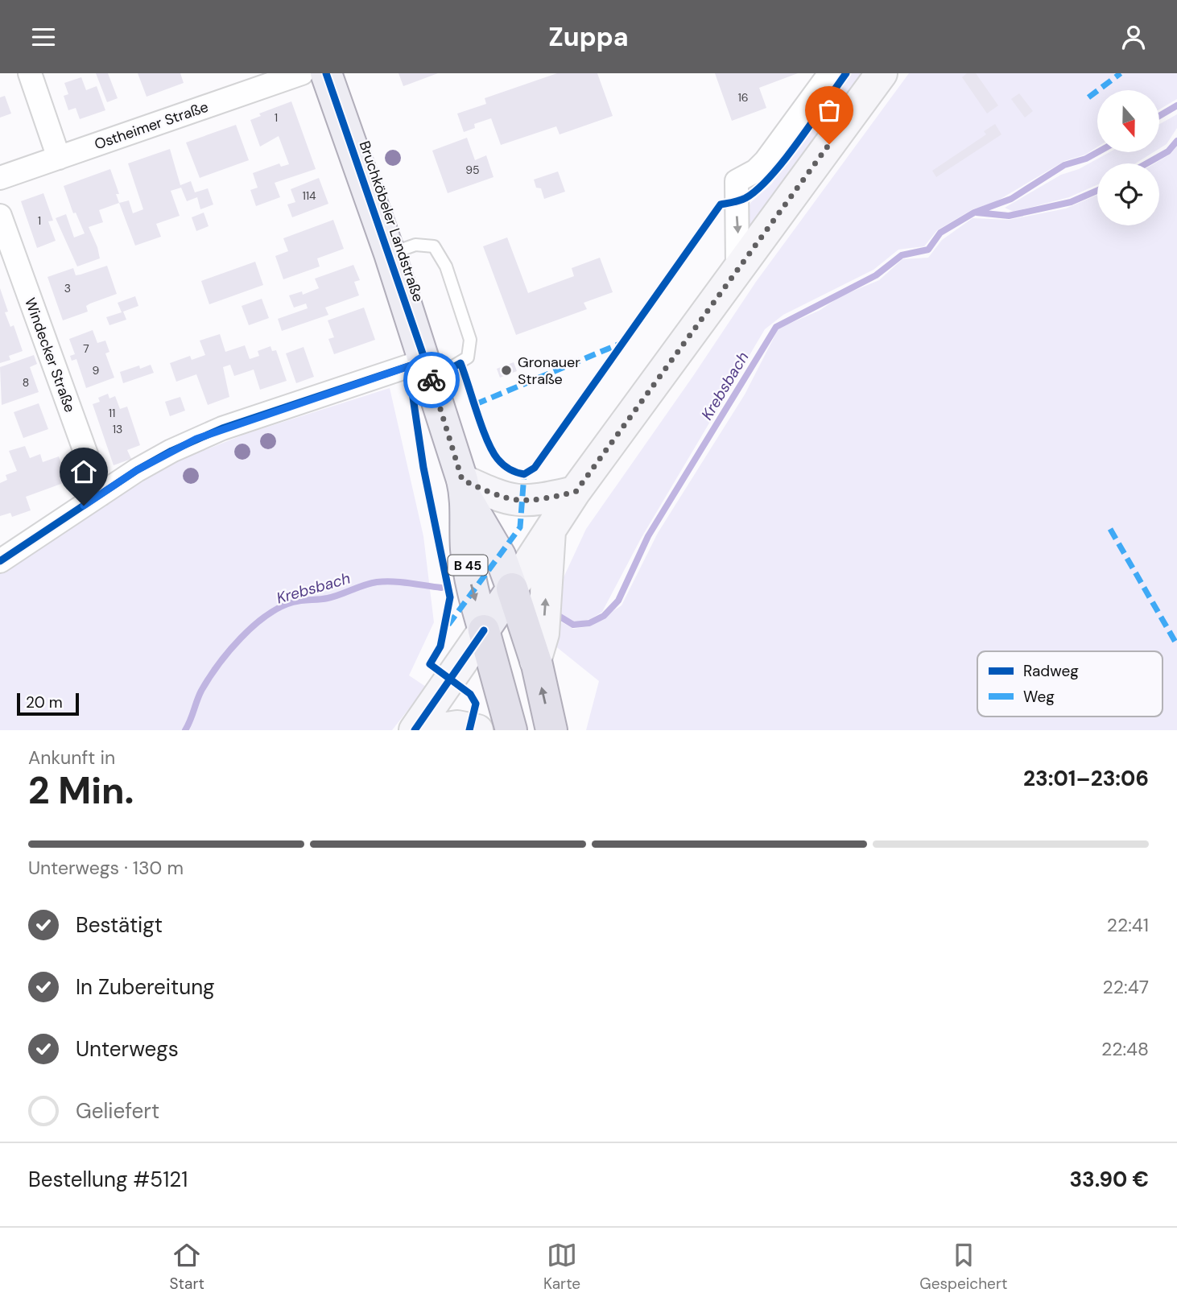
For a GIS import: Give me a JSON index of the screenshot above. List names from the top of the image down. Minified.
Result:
{"streets":{"highway":["B 45"],"main road":["Bruchköbeler Landstraße"],"street":["Ostheimer Straße","Windecker Straße"]},"crossings":[["Bruchköbeler Landstraße","B 45"]],"water":["Krebsbach"],"places":["Gronauer Straße"],"house_numbers":["16","1","95","114","1","3","7","9","8","11","13"],"legend":["Radweg","Weg"],"scale_bar":"20 m","north":"bottom","page":{"header":"Zuppa","scale":"20 m","heading":["2 Min.","Ankunft in","23:01–23:06"],"panel":["Bestellung #5121","33.90 €"],"bar":"Unterwegs · 130 m","list":[["Bestätigt","22:41"],["In Zubereitung","22:47"],["Unterwegs","22:48"],"Geliefert"],"tabs":["Start","Karte","Gespeichert"]}}
